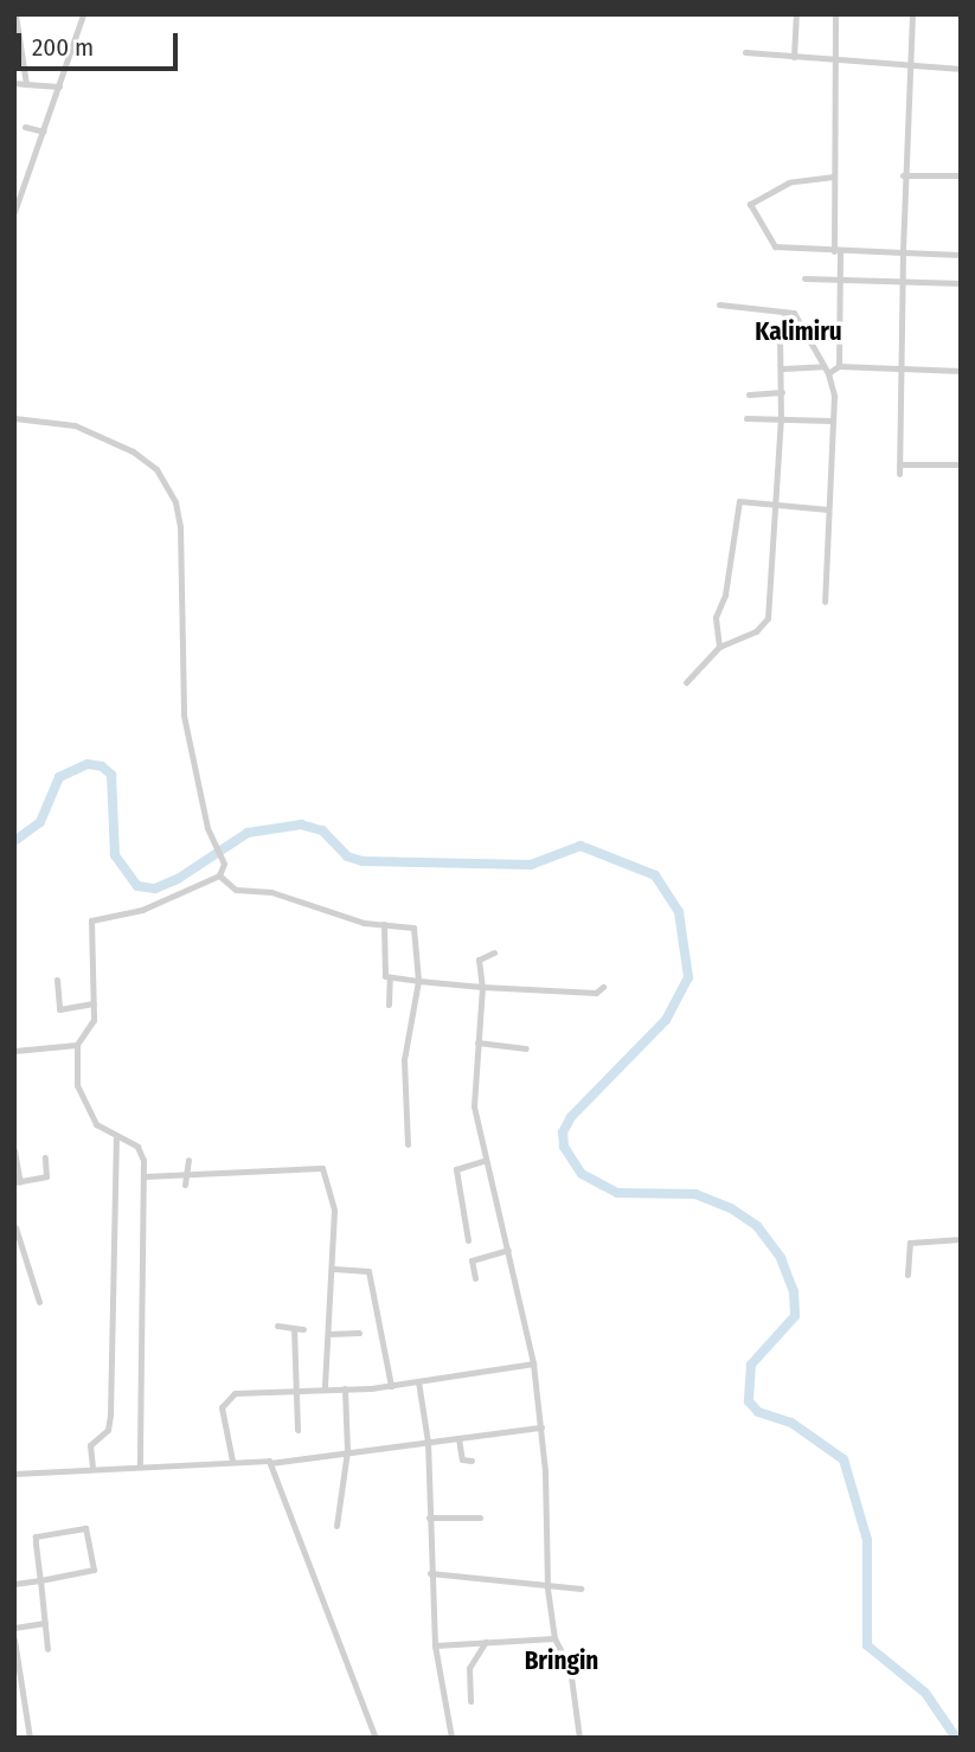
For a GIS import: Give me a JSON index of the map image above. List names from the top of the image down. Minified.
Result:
{"districts":["Kalimiru","Bringin"],"scale_bar":"200 m"}
